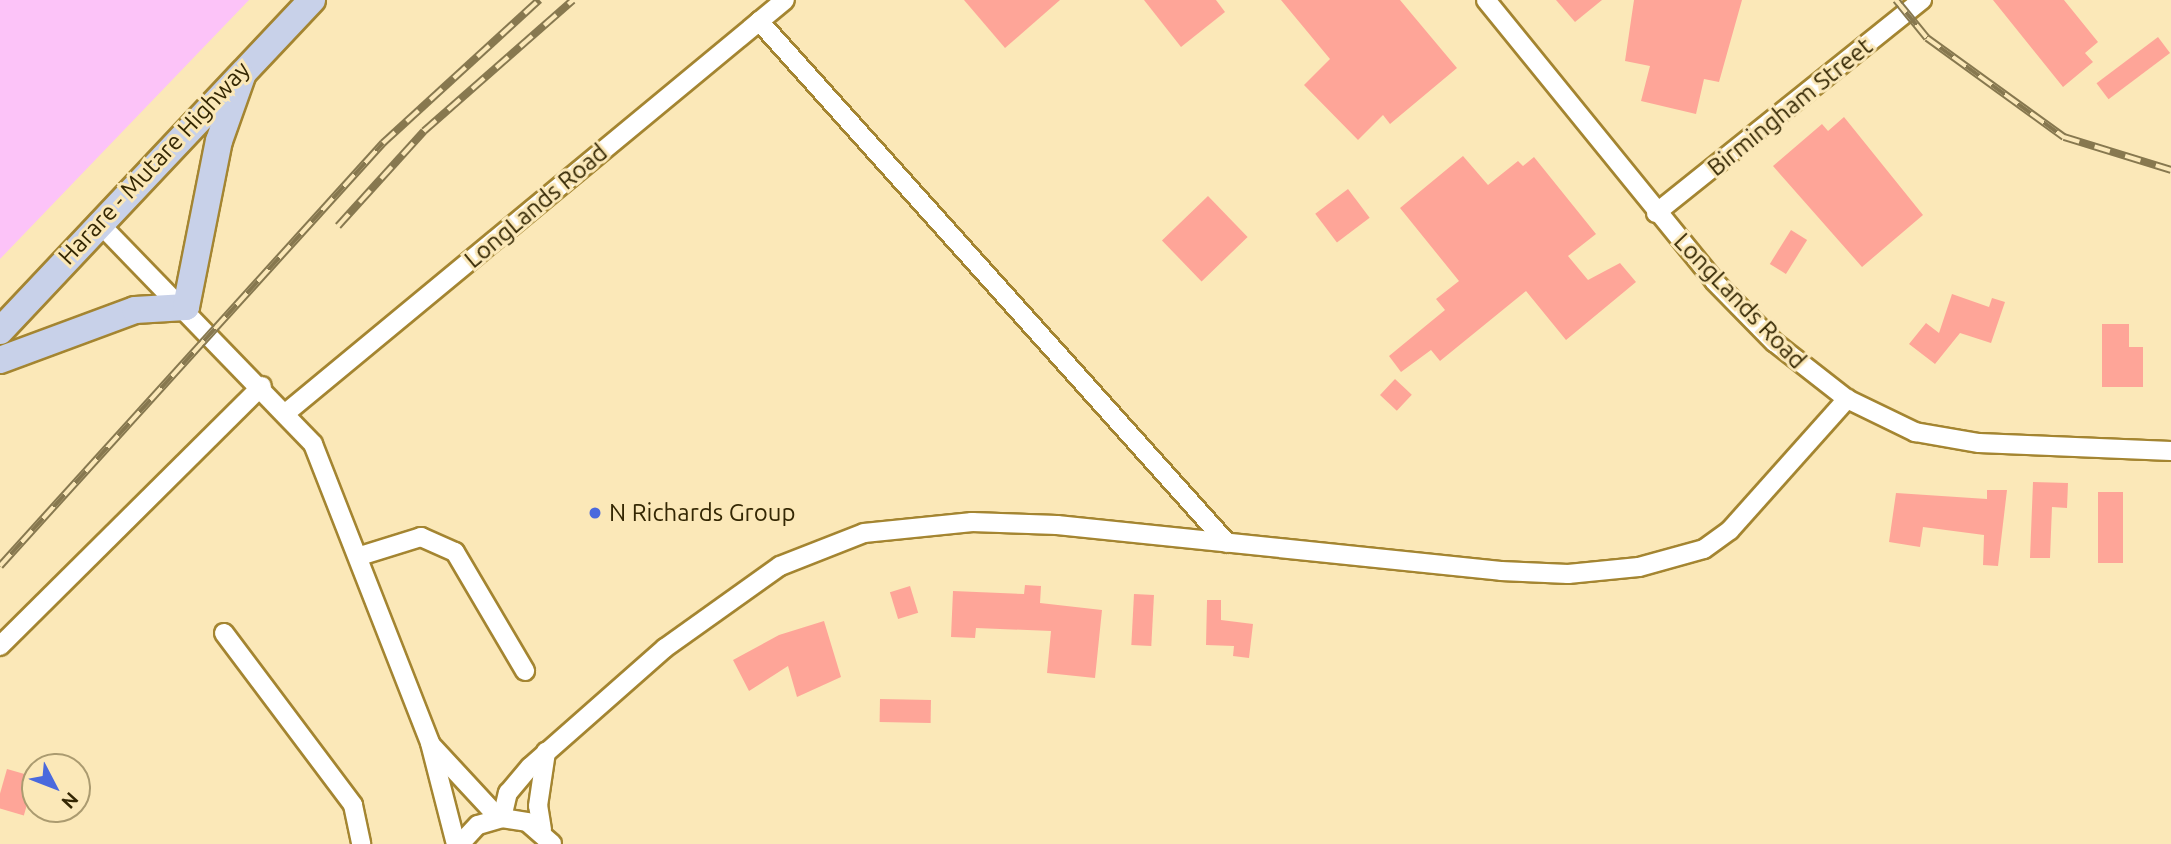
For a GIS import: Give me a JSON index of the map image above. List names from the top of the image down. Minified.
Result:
{"streets":{"highway":["Harare - Mutare Highway"],"street":["Birmingham Street","LongLands Road"]},"crossings":[["Birmingham Street","LongLands Road"]],"places":["N Richards Group"],"north":"bottom right"}
